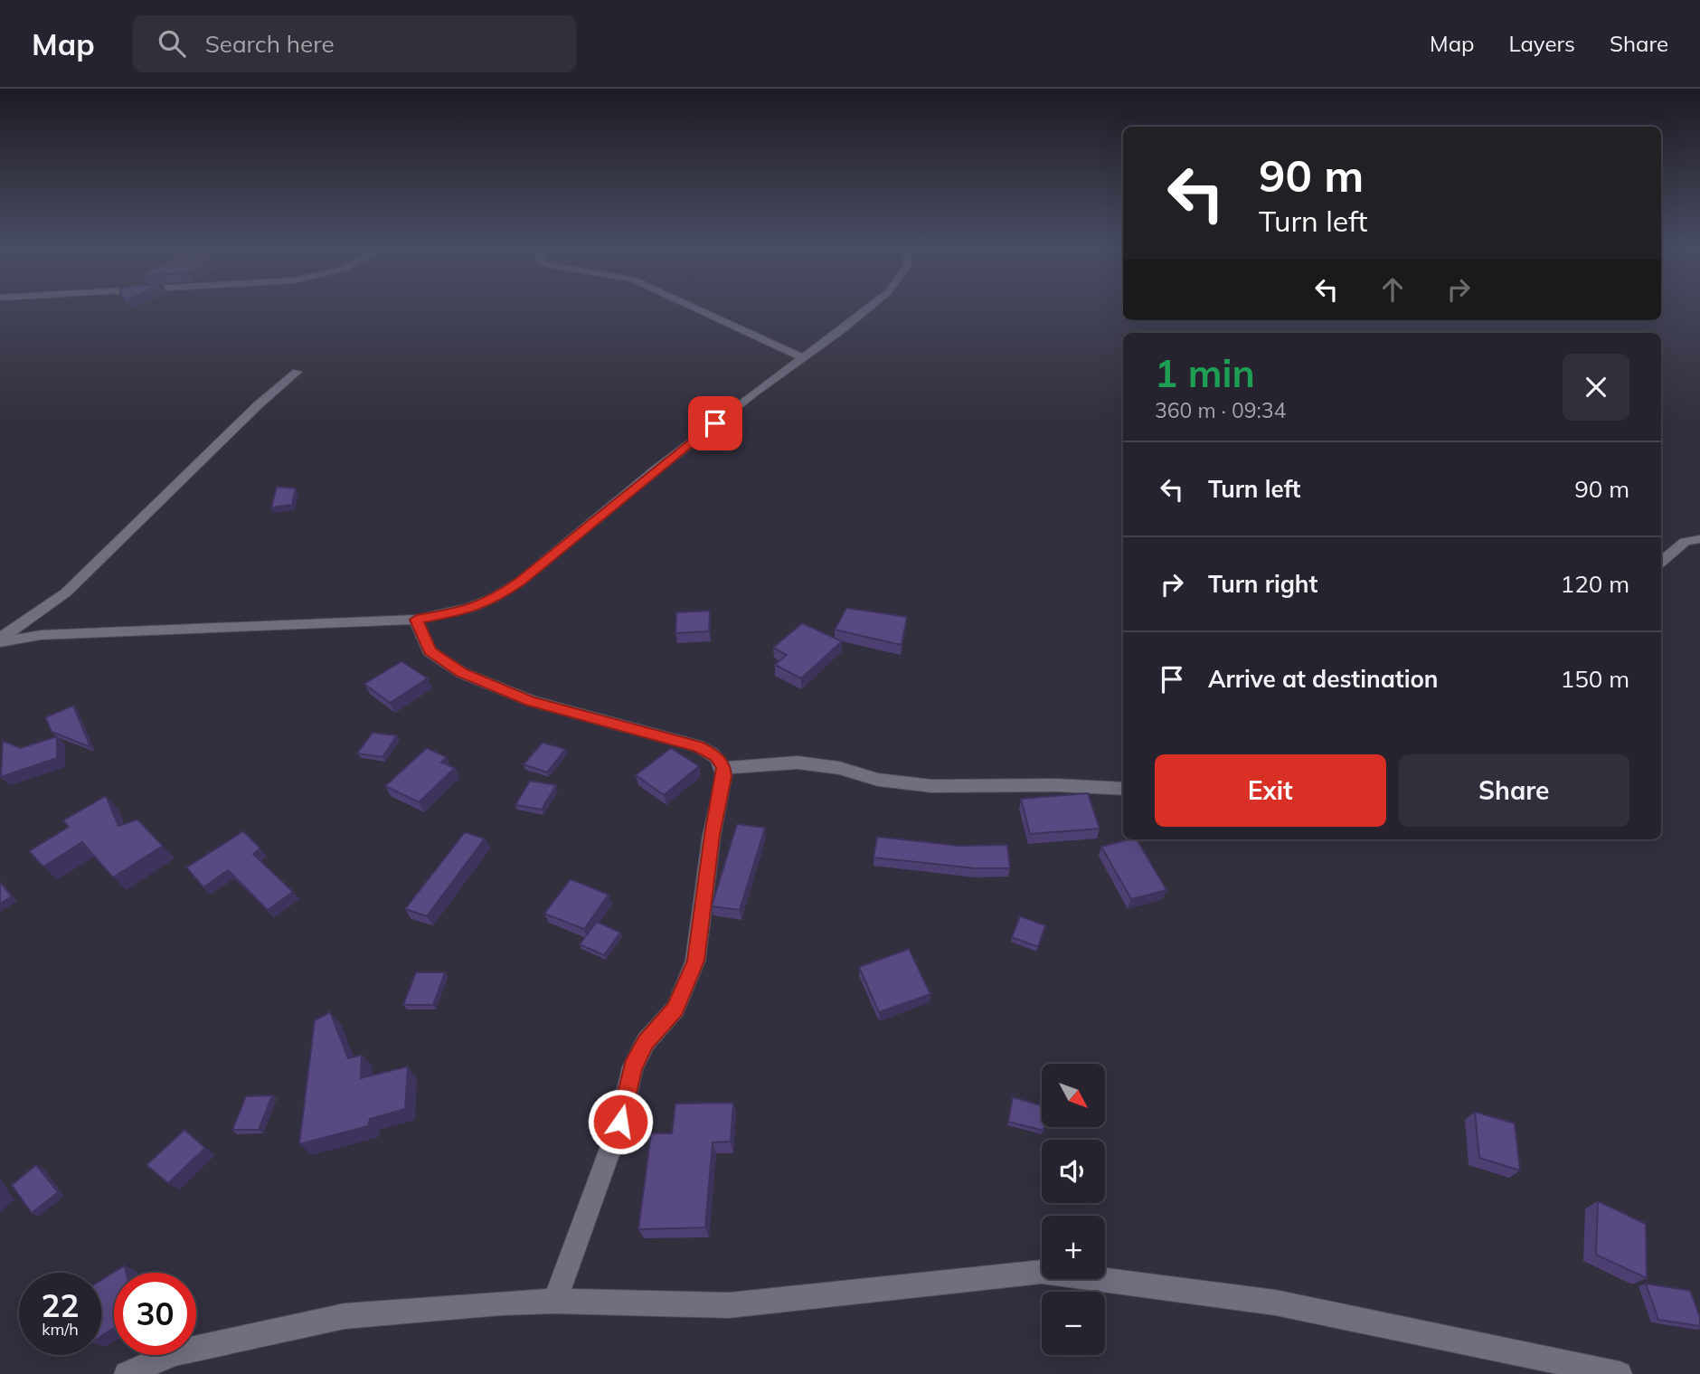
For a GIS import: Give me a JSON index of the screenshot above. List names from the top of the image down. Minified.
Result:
{"north":"bottom right","page":{"header":"Map","search":"Search here","nav":["Map","Layers","Share"],"turn":["90 m","Turn left"],"heading":["1 min","360 m · 09:34"],"list":[{"name":"Turn left","value":"90 m"},{"name":"Turn right","value":"120 m"},{"name":"Arrive at destination","value":"150 m"}],"buttons":["Exit","Share"],"map_buttons":["+","−"],"speed":"22 km/h","limit":"30"}}
